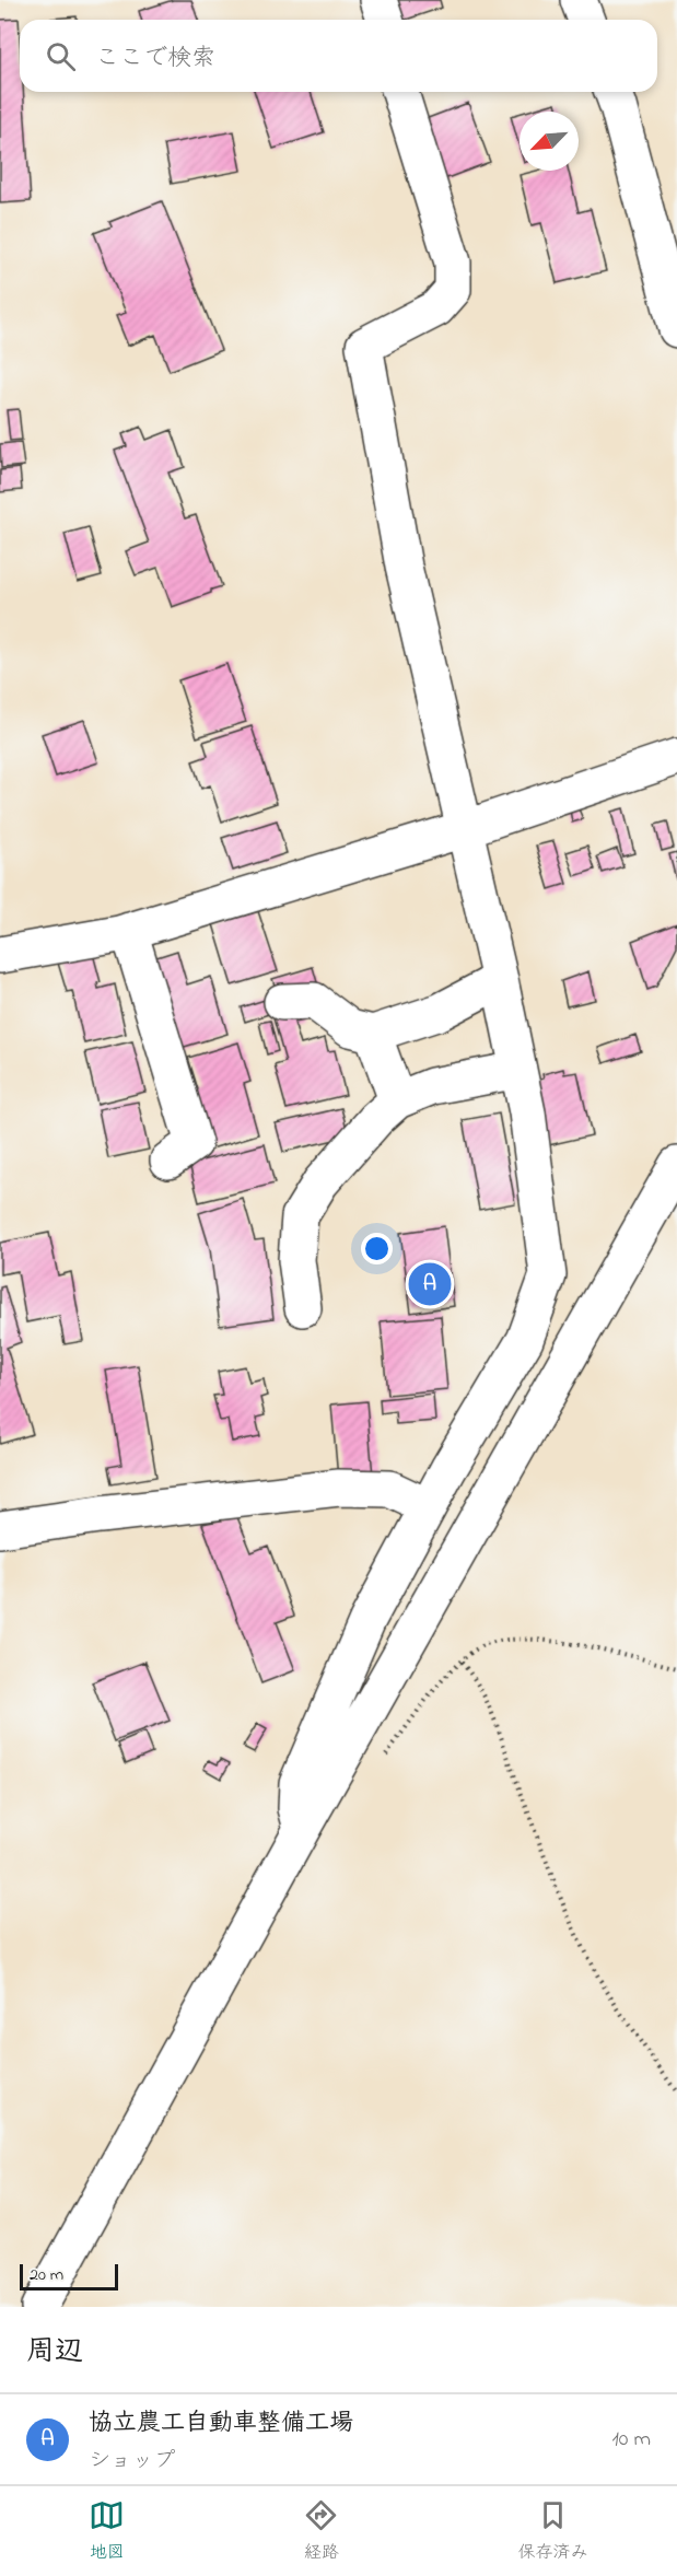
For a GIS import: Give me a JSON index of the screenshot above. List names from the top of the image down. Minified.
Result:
{"scale_bar":"20 m","north":"bottom left","page":{"search":"ここで検索","pins":"A","scale":"20 m","heading":"周辺","list":[{"mark":"A","name":"協立農工自動車整備工場","note":"ショップ","value":"10 m"}],"nav":["地図","経路","保存済み"]}}
